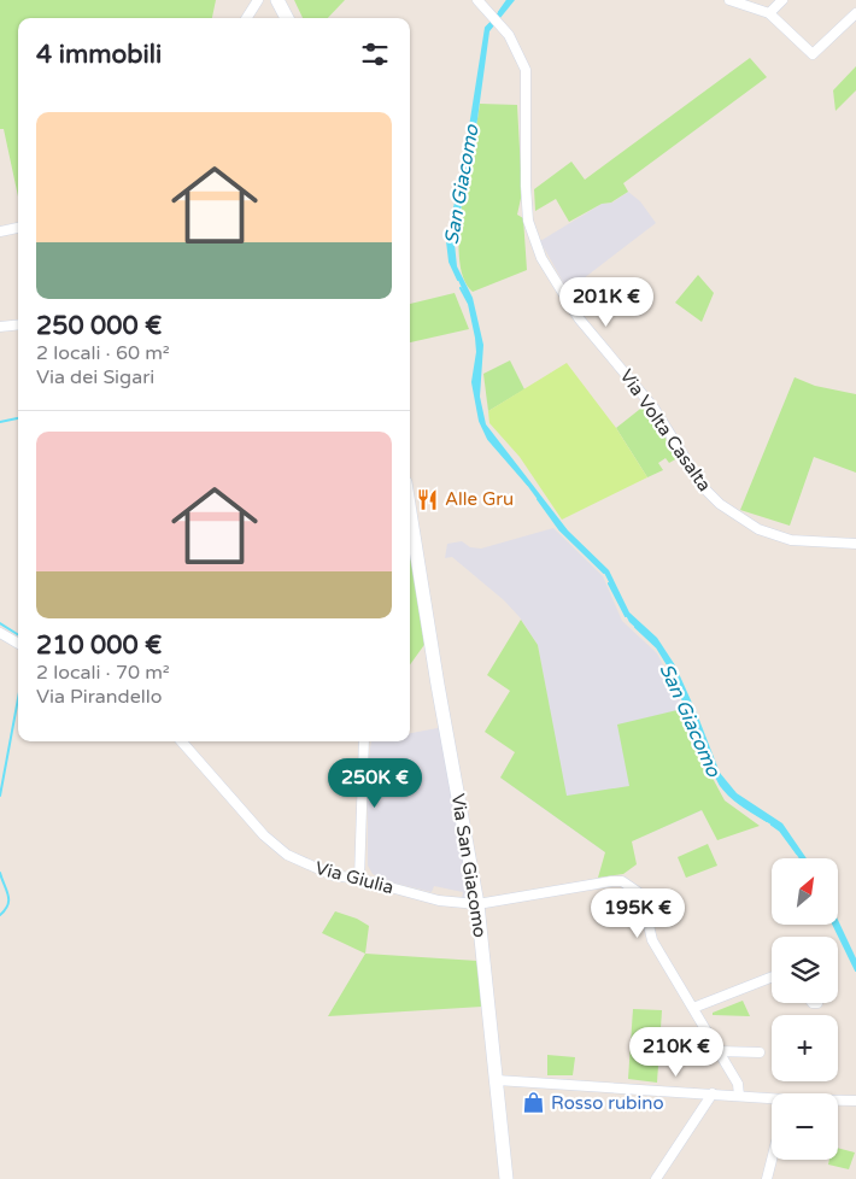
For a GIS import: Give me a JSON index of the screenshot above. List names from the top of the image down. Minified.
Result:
{"streets":{"street":["Via Volta Casalta","Via San Giacomo","Via Giulia"]},"crossings":[["Via San Giacomo","Via Giulia"]],"water":["San Giacomo"],"places":{"restaurant":["Alle Gru"],"shop":["Rosso rubino"]},"north":"top right","page":{"heading":"4 immobili","list":[{"name":"250 000 €","note":"2 locali · 60 m² · Via dei Sigari"},{"name":"210 000 €","note":"2 locali · 70 m² · Via Pirandello"}],"price":["201K €","250K €","195K €","210K €"],"map_buttons":["+","−"]}}
